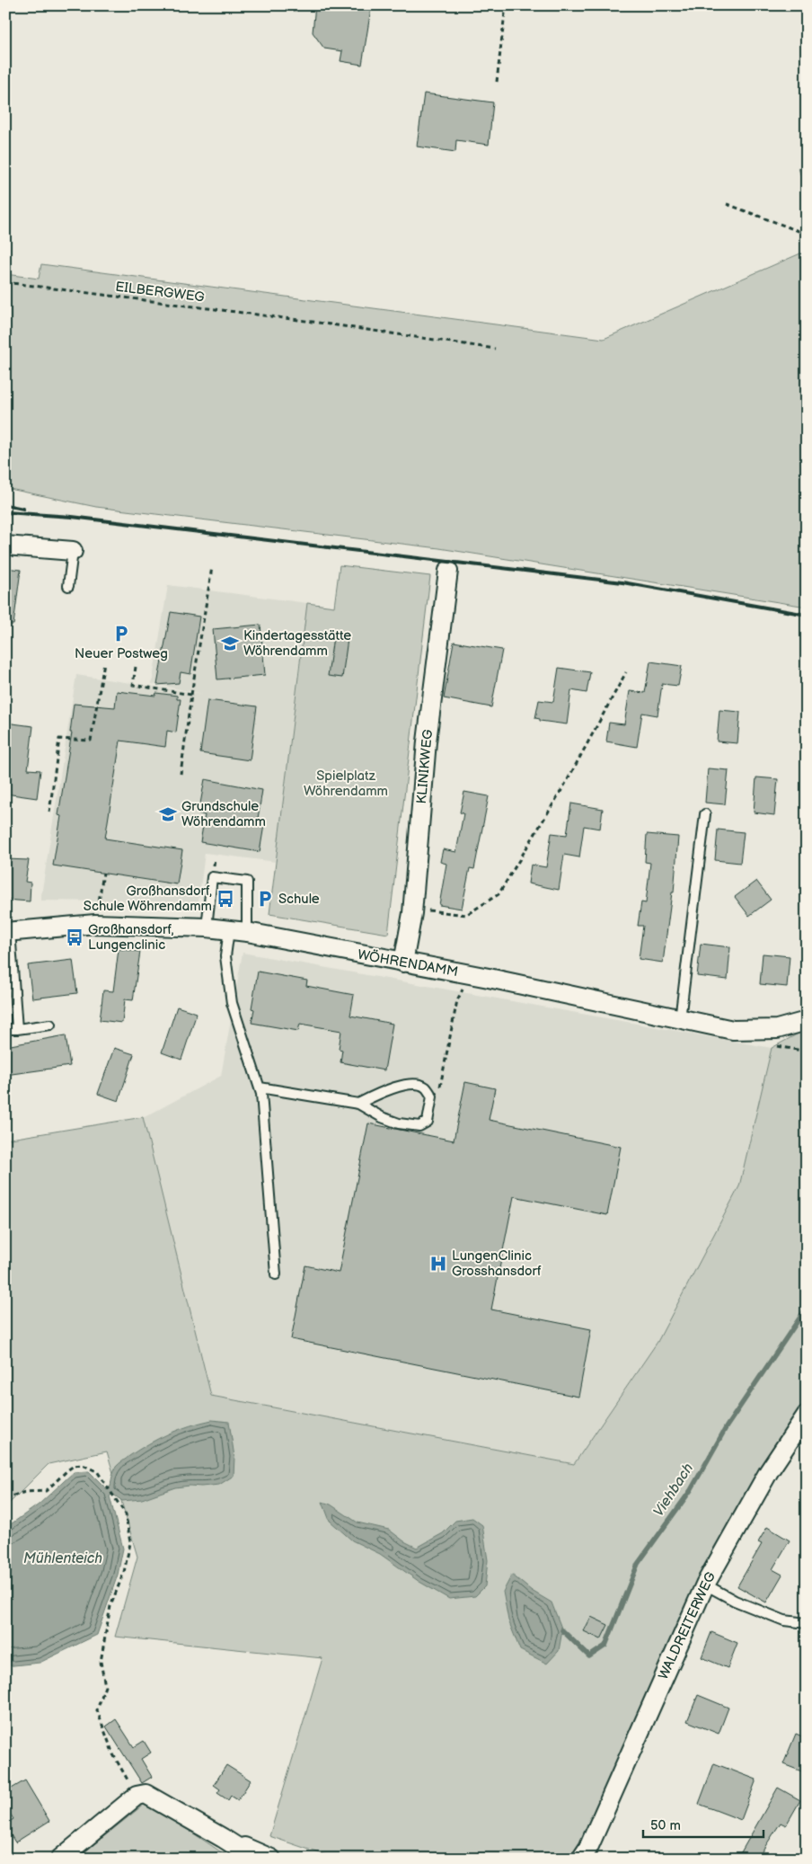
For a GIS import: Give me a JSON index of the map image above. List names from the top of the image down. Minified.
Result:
{"streets":{"street":["KLINIKWEG","WÖHRENDAMM","WALDREITERWEG"],"path":["EILBERGWEG"]},"crossings":[["KLINIKWEG","WÖHRENDAMM"]],"water":["Viehbach","Mühlenteich"],"parks":["Spielplatz Wöhrendamm"],"places":{"parking":["Neuer Postweg","Schule"],"school or university":["Kindertagesstätte Wöhrendamm","Grundschule Wöhrendamm"],"bus stop":["Großhansdorf, Schule Wöhrendamm","Großhansdorf, Lungenclinic"],"hospital":["LungenClinic Grosshansdorf"]},"scale_bar":"50 m"}
